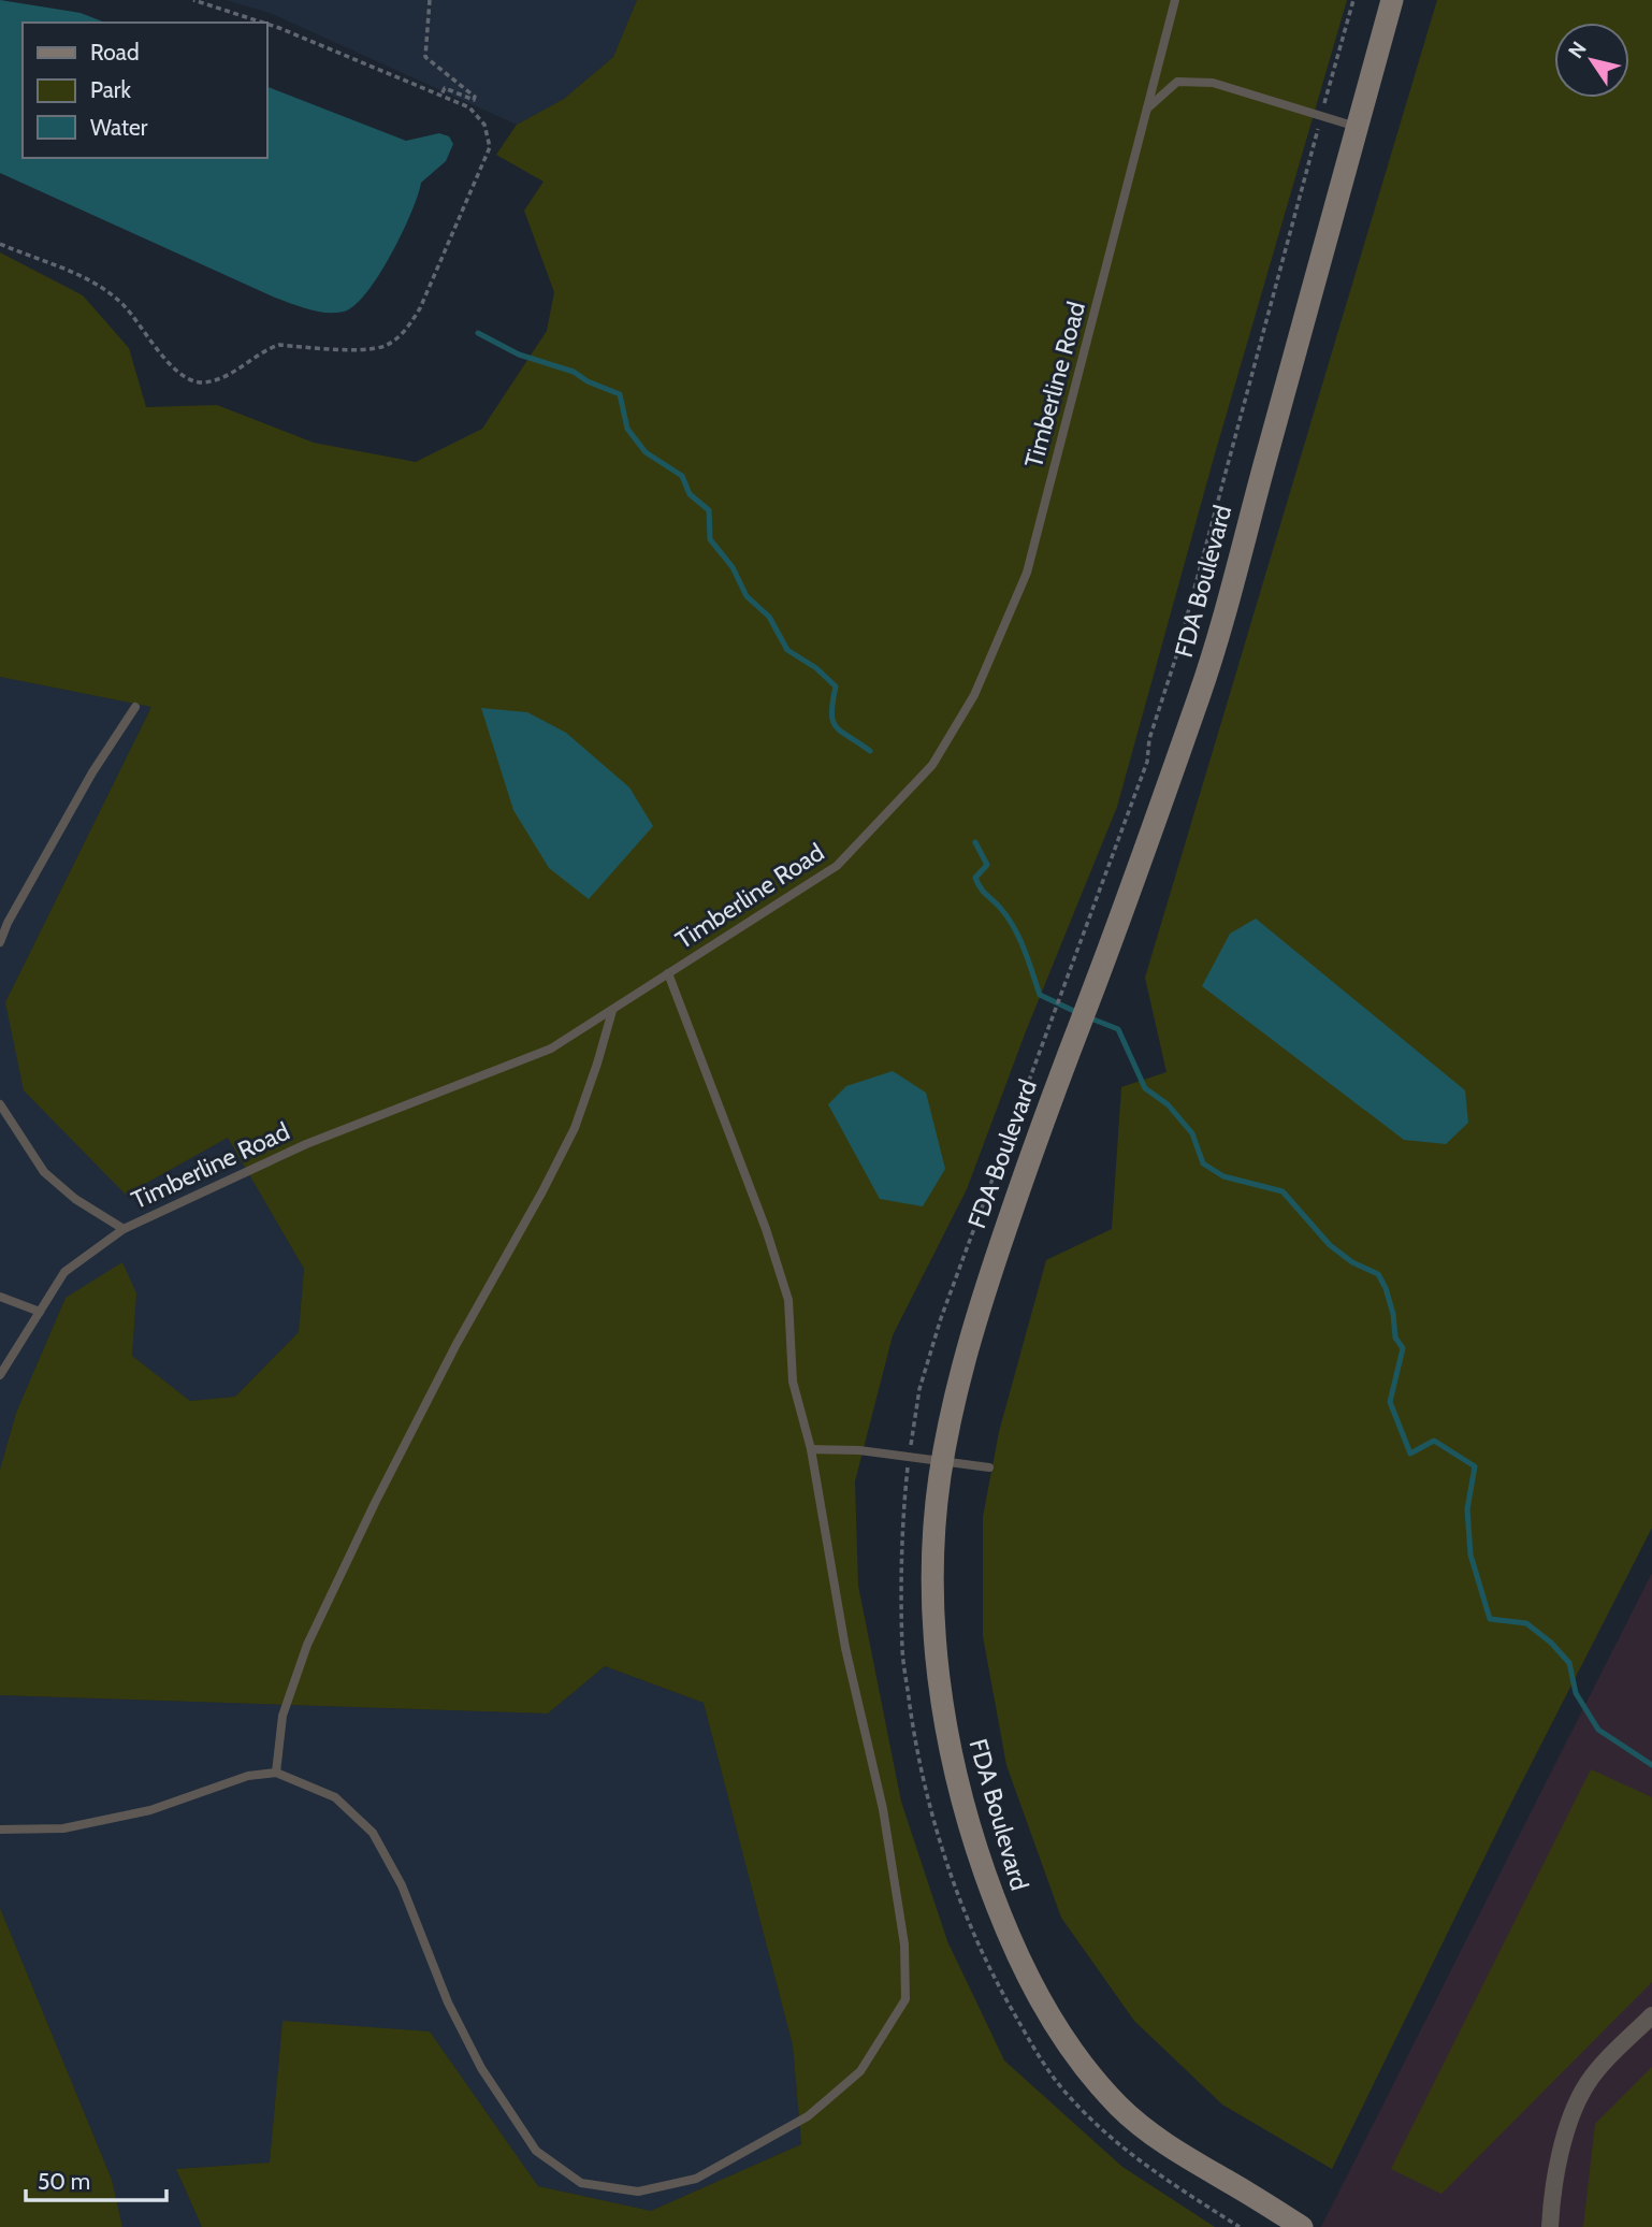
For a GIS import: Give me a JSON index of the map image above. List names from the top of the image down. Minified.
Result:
{"streets":{"street":["FDA Boulevard"],"lane":["Timberline Road"]},"legend":["Road","Park","Water"],"scale_bar":"50 m","north":"top left"}
